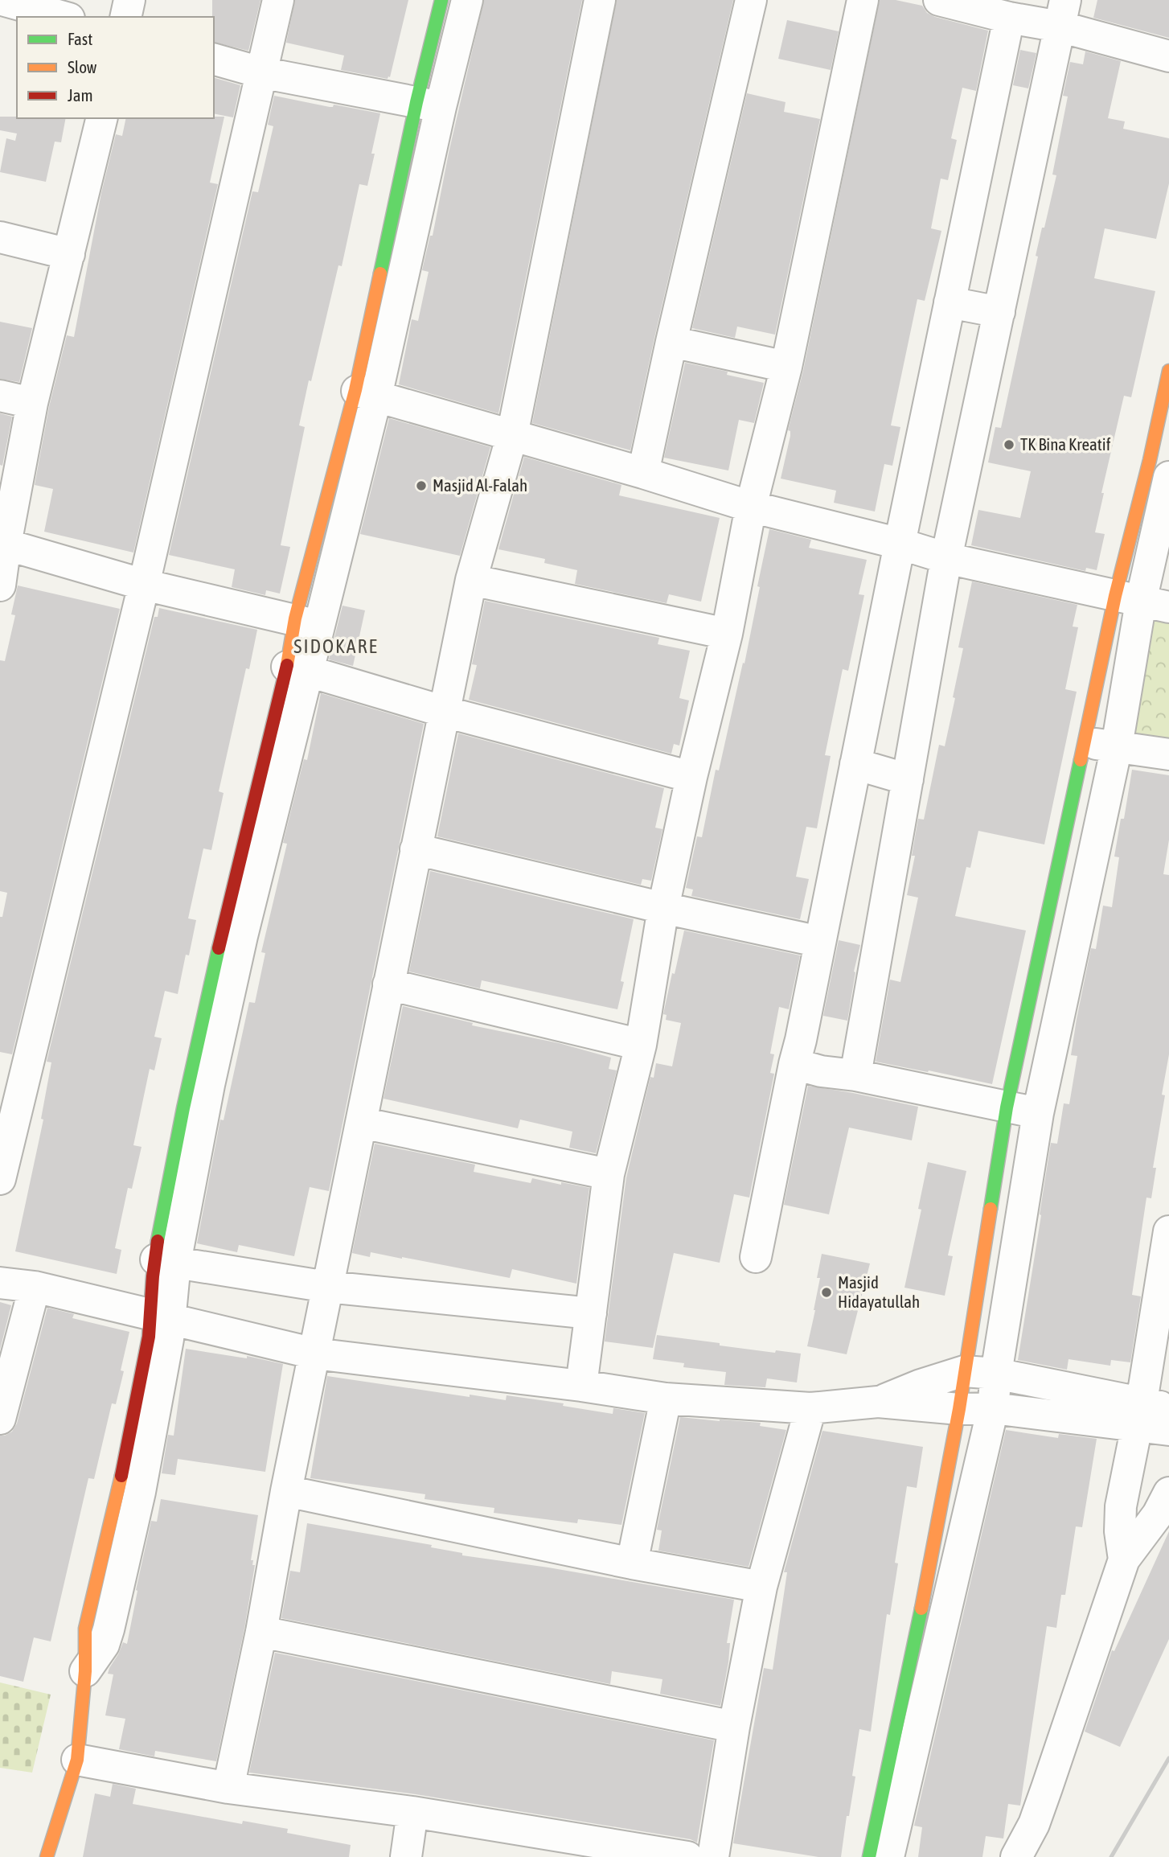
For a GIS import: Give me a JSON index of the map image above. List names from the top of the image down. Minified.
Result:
{"districts":["SIDOKARE"],"places":["TK Bina Kreatif","Masjid Al-Falah","Masjid Hidayatullah"],"legend":["Fast","Slow","Jam"]}
